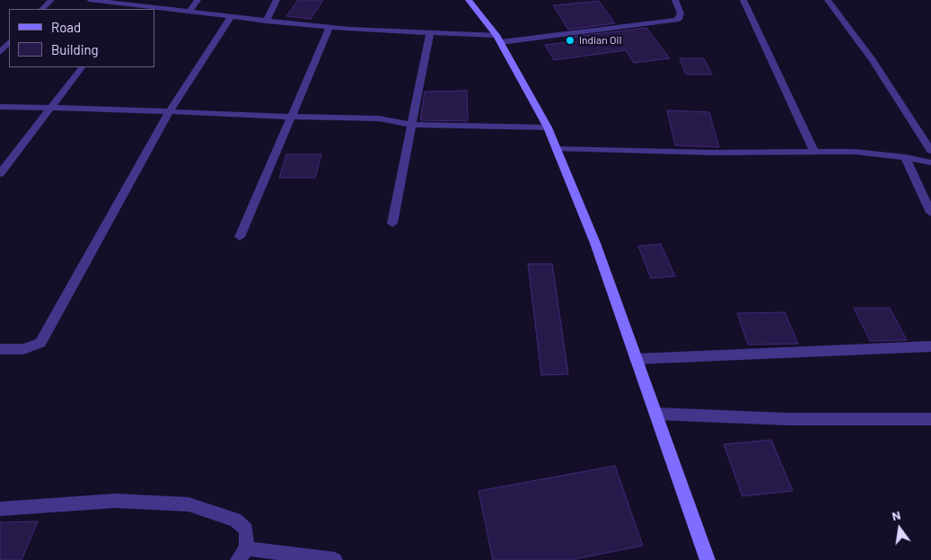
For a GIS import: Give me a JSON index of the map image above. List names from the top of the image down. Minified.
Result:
{"places":["Indian Oil"],"legend":["Road","Building"],"north":"top"}
